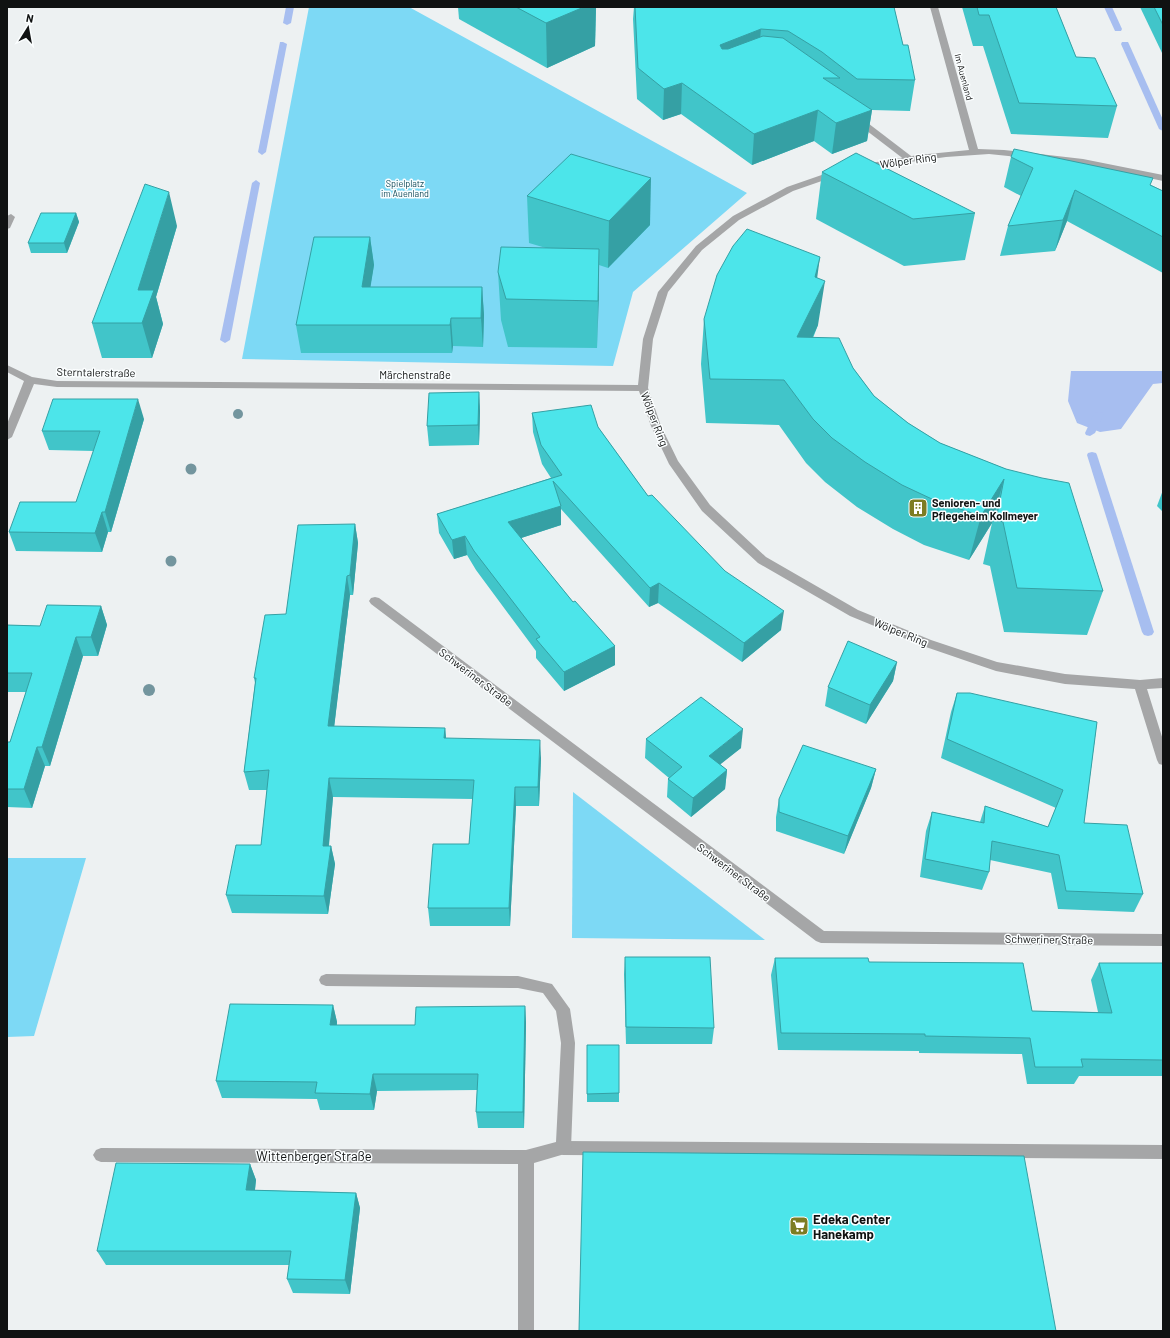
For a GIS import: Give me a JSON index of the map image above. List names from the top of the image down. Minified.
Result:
{"streets":{"street":["Im Auenland","Wölper Ring","Sterntalerstraße","Märchenstraße","Schweriner Straße","Wittenberger Straße"]},"crossings":[["Im Auenland","Wölper Ring"],["Wölper Ring","Märchenstraße"],["Sterntalerstraße","Märchenstraße"]],"parks":["Spielplatz im Auenland"],"places":{"building":["Senioren- und Pflegeheim Kollmeyer"],"supermarket":["Edeka Center Hanekamp"]},"north":"top"}
